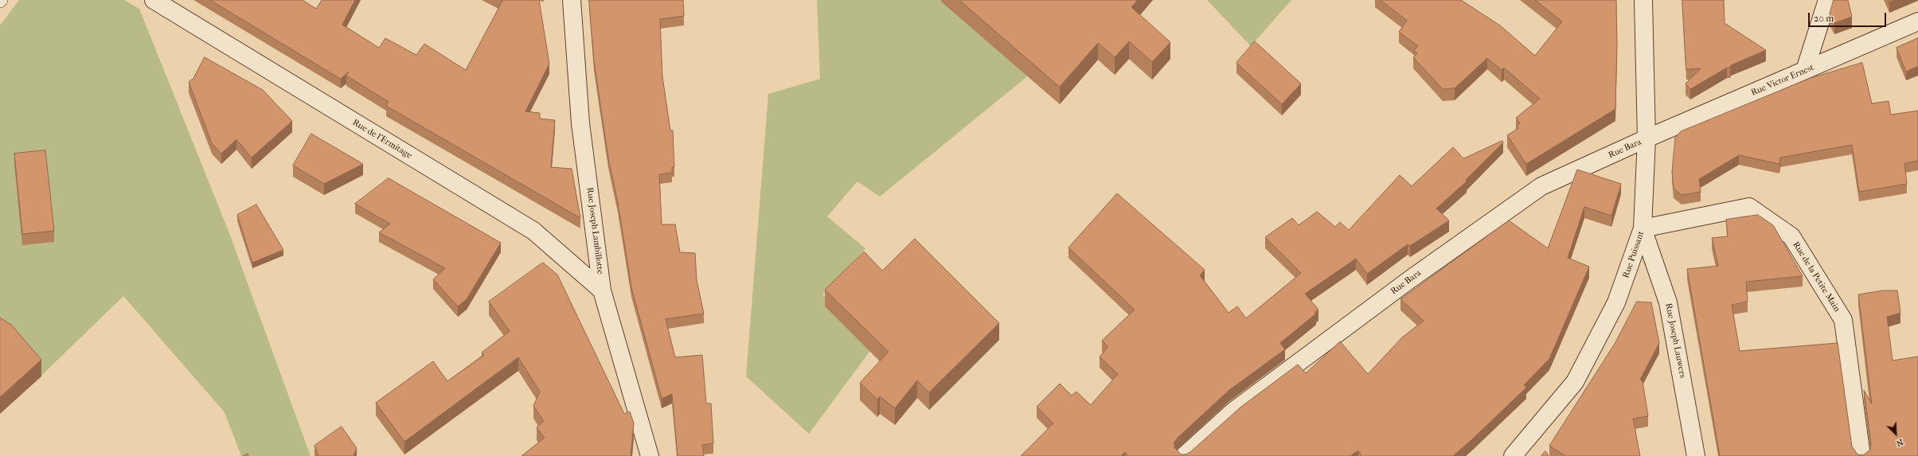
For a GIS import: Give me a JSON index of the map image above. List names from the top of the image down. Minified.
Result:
{"streets":{"street":["Rue Victor Ernest","Rue de l'Ermitage","Rue Bara","Rue Joseph Lambillotte","Rue Puissant","Rue de la Petite Main","Rue Joseph Lauwers"]},"crossings":[["Rue Victor Ernest","Rue Bara"],["Rue Victor Ernest","Rue Puissant"],["Rue de l'Ermitage","Rue Joseph Lambillotte"],["Rue Bara","Rue Puissant"],["Rue Puissant","Rue de la Petite Main"],["Rue Puissant","Rue Joseph Lauwers"],["Rue de la Petite Main","Rue Joseph Lauwers"]],"scale_bar":"20 m","north":"bottom right"}
